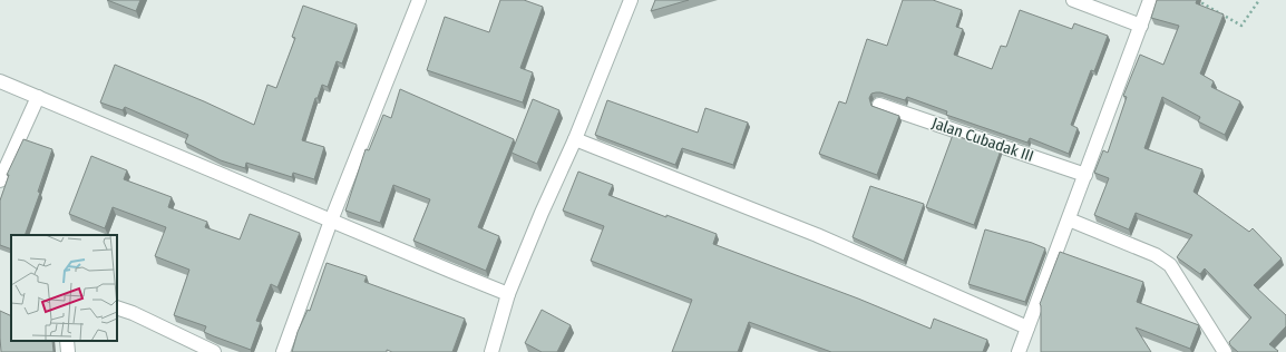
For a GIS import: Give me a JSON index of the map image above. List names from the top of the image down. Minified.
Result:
{"streets":{"street":["Jalan Cubadak III"]}}
